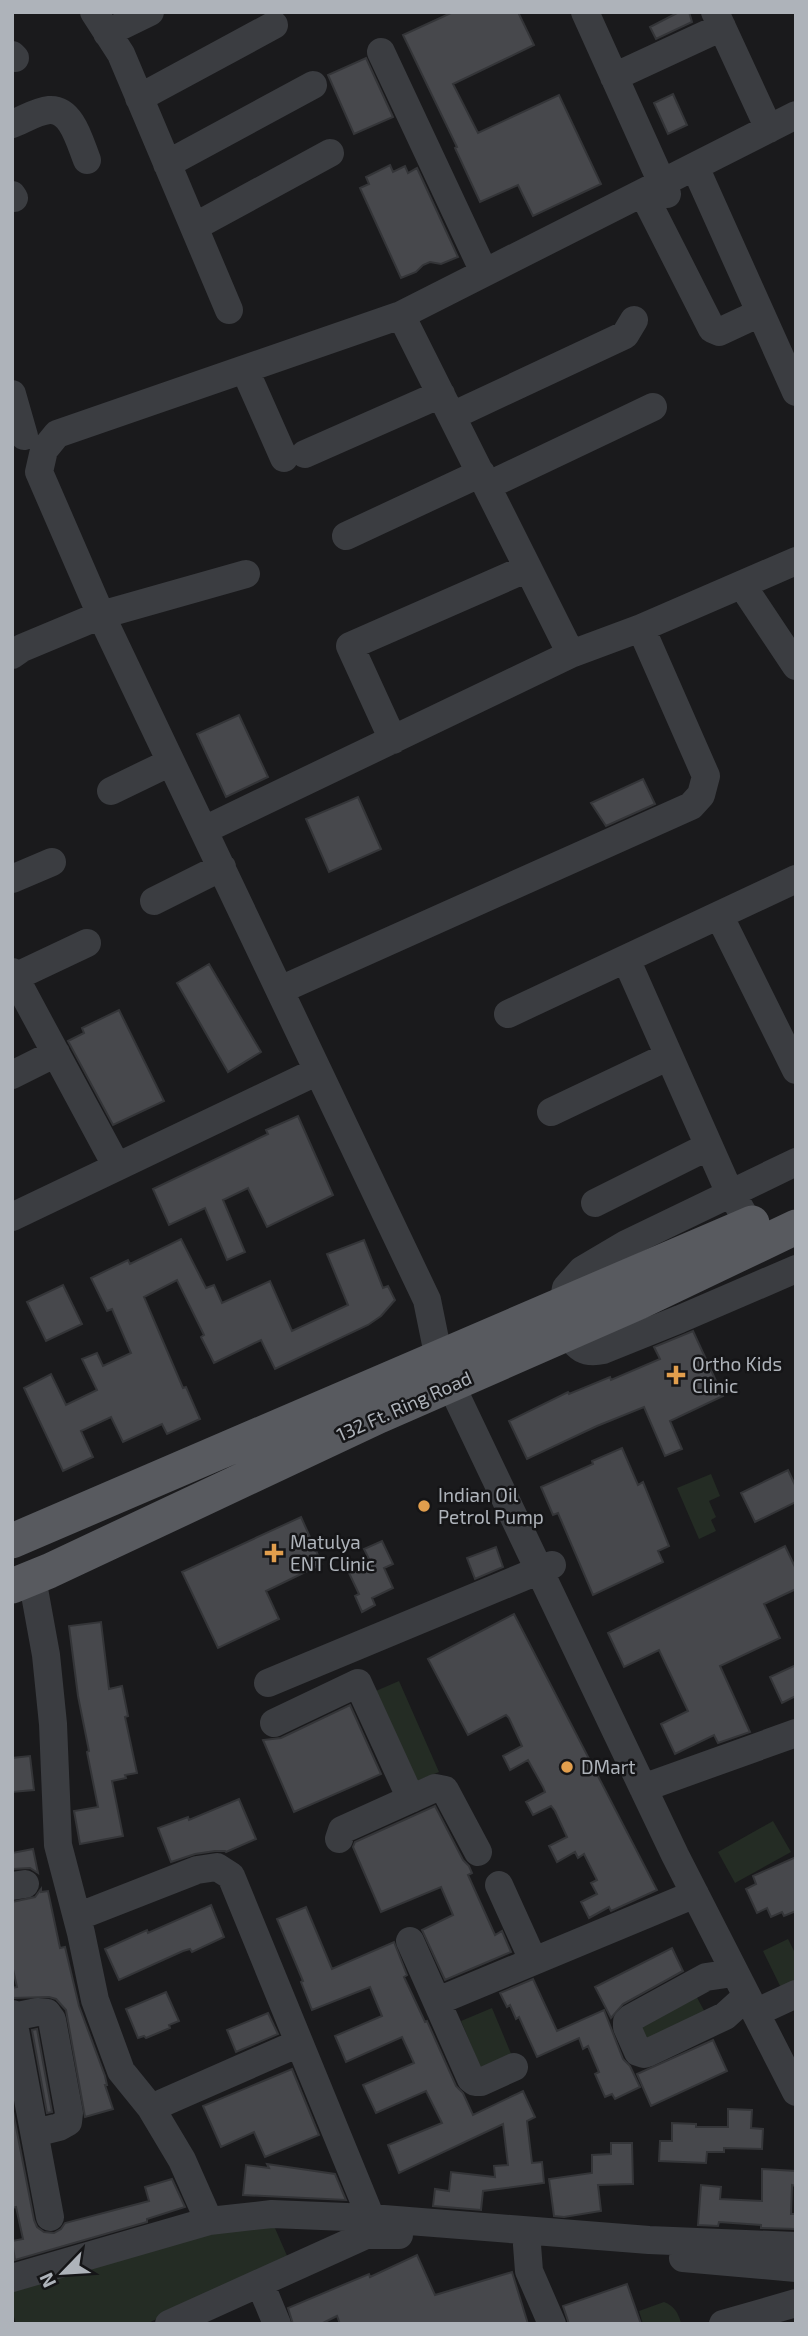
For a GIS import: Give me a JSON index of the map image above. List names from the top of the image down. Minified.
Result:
{"streets":{"main road":["132 Ft. Ring Road"]},"places":{"health":["Ortho Kids Clinic","Matulya ENT Clinic"],"other":["Indian Oil Petrol Pump","DMart"]},"north":"bottom left"}
